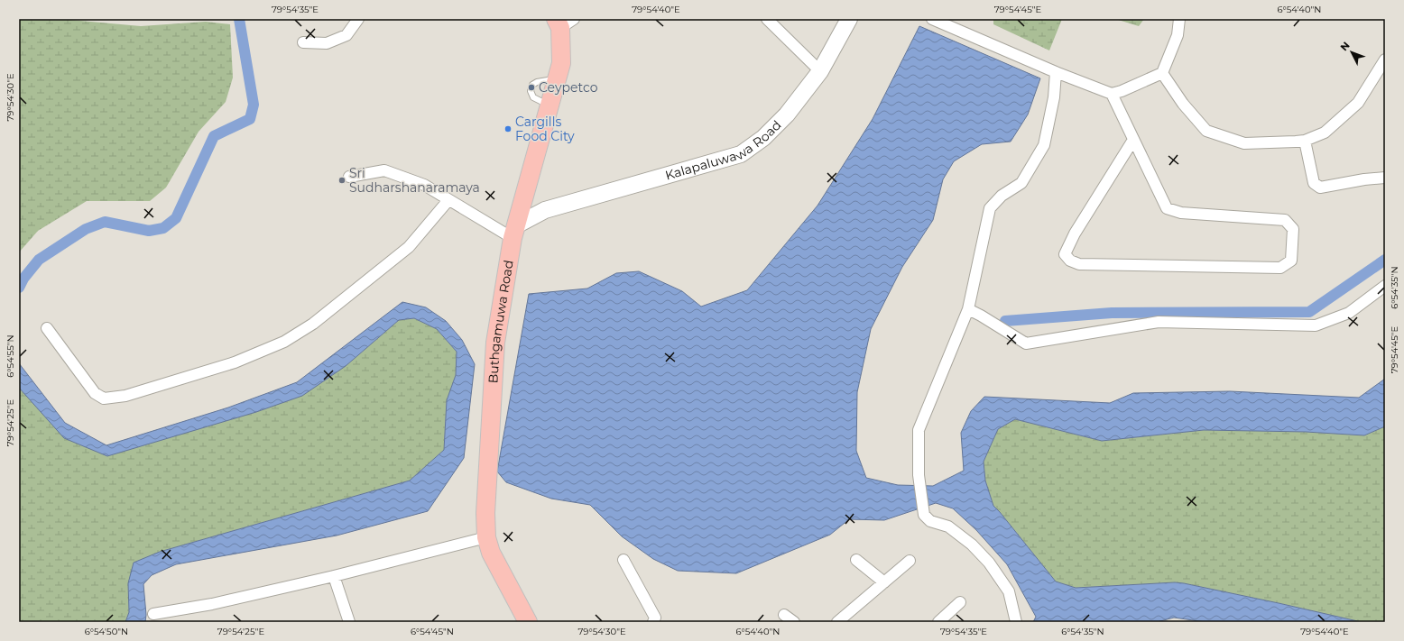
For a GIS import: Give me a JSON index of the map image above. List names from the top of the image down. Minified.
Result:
{"streets":{"main road":["Buthgamuwa Road"],"street":["Kalapaluwawa Road"]},"crossings":[["Kalapaluwawa Road","Buthgamuwa Road"]],"places":["Ceypetco","Cargills Food City","Sri Sudharshanaramaya"],"north":"top left","coordinates":["79°54'35\"E","79°54'40\"E","79°54'45\"E","6°54'40\"N","79°54'30\"E","6°54'35\"N","6°54'55\"N","79°54'25\"E","6°54'50\"N","6°54'45\"N"]}
